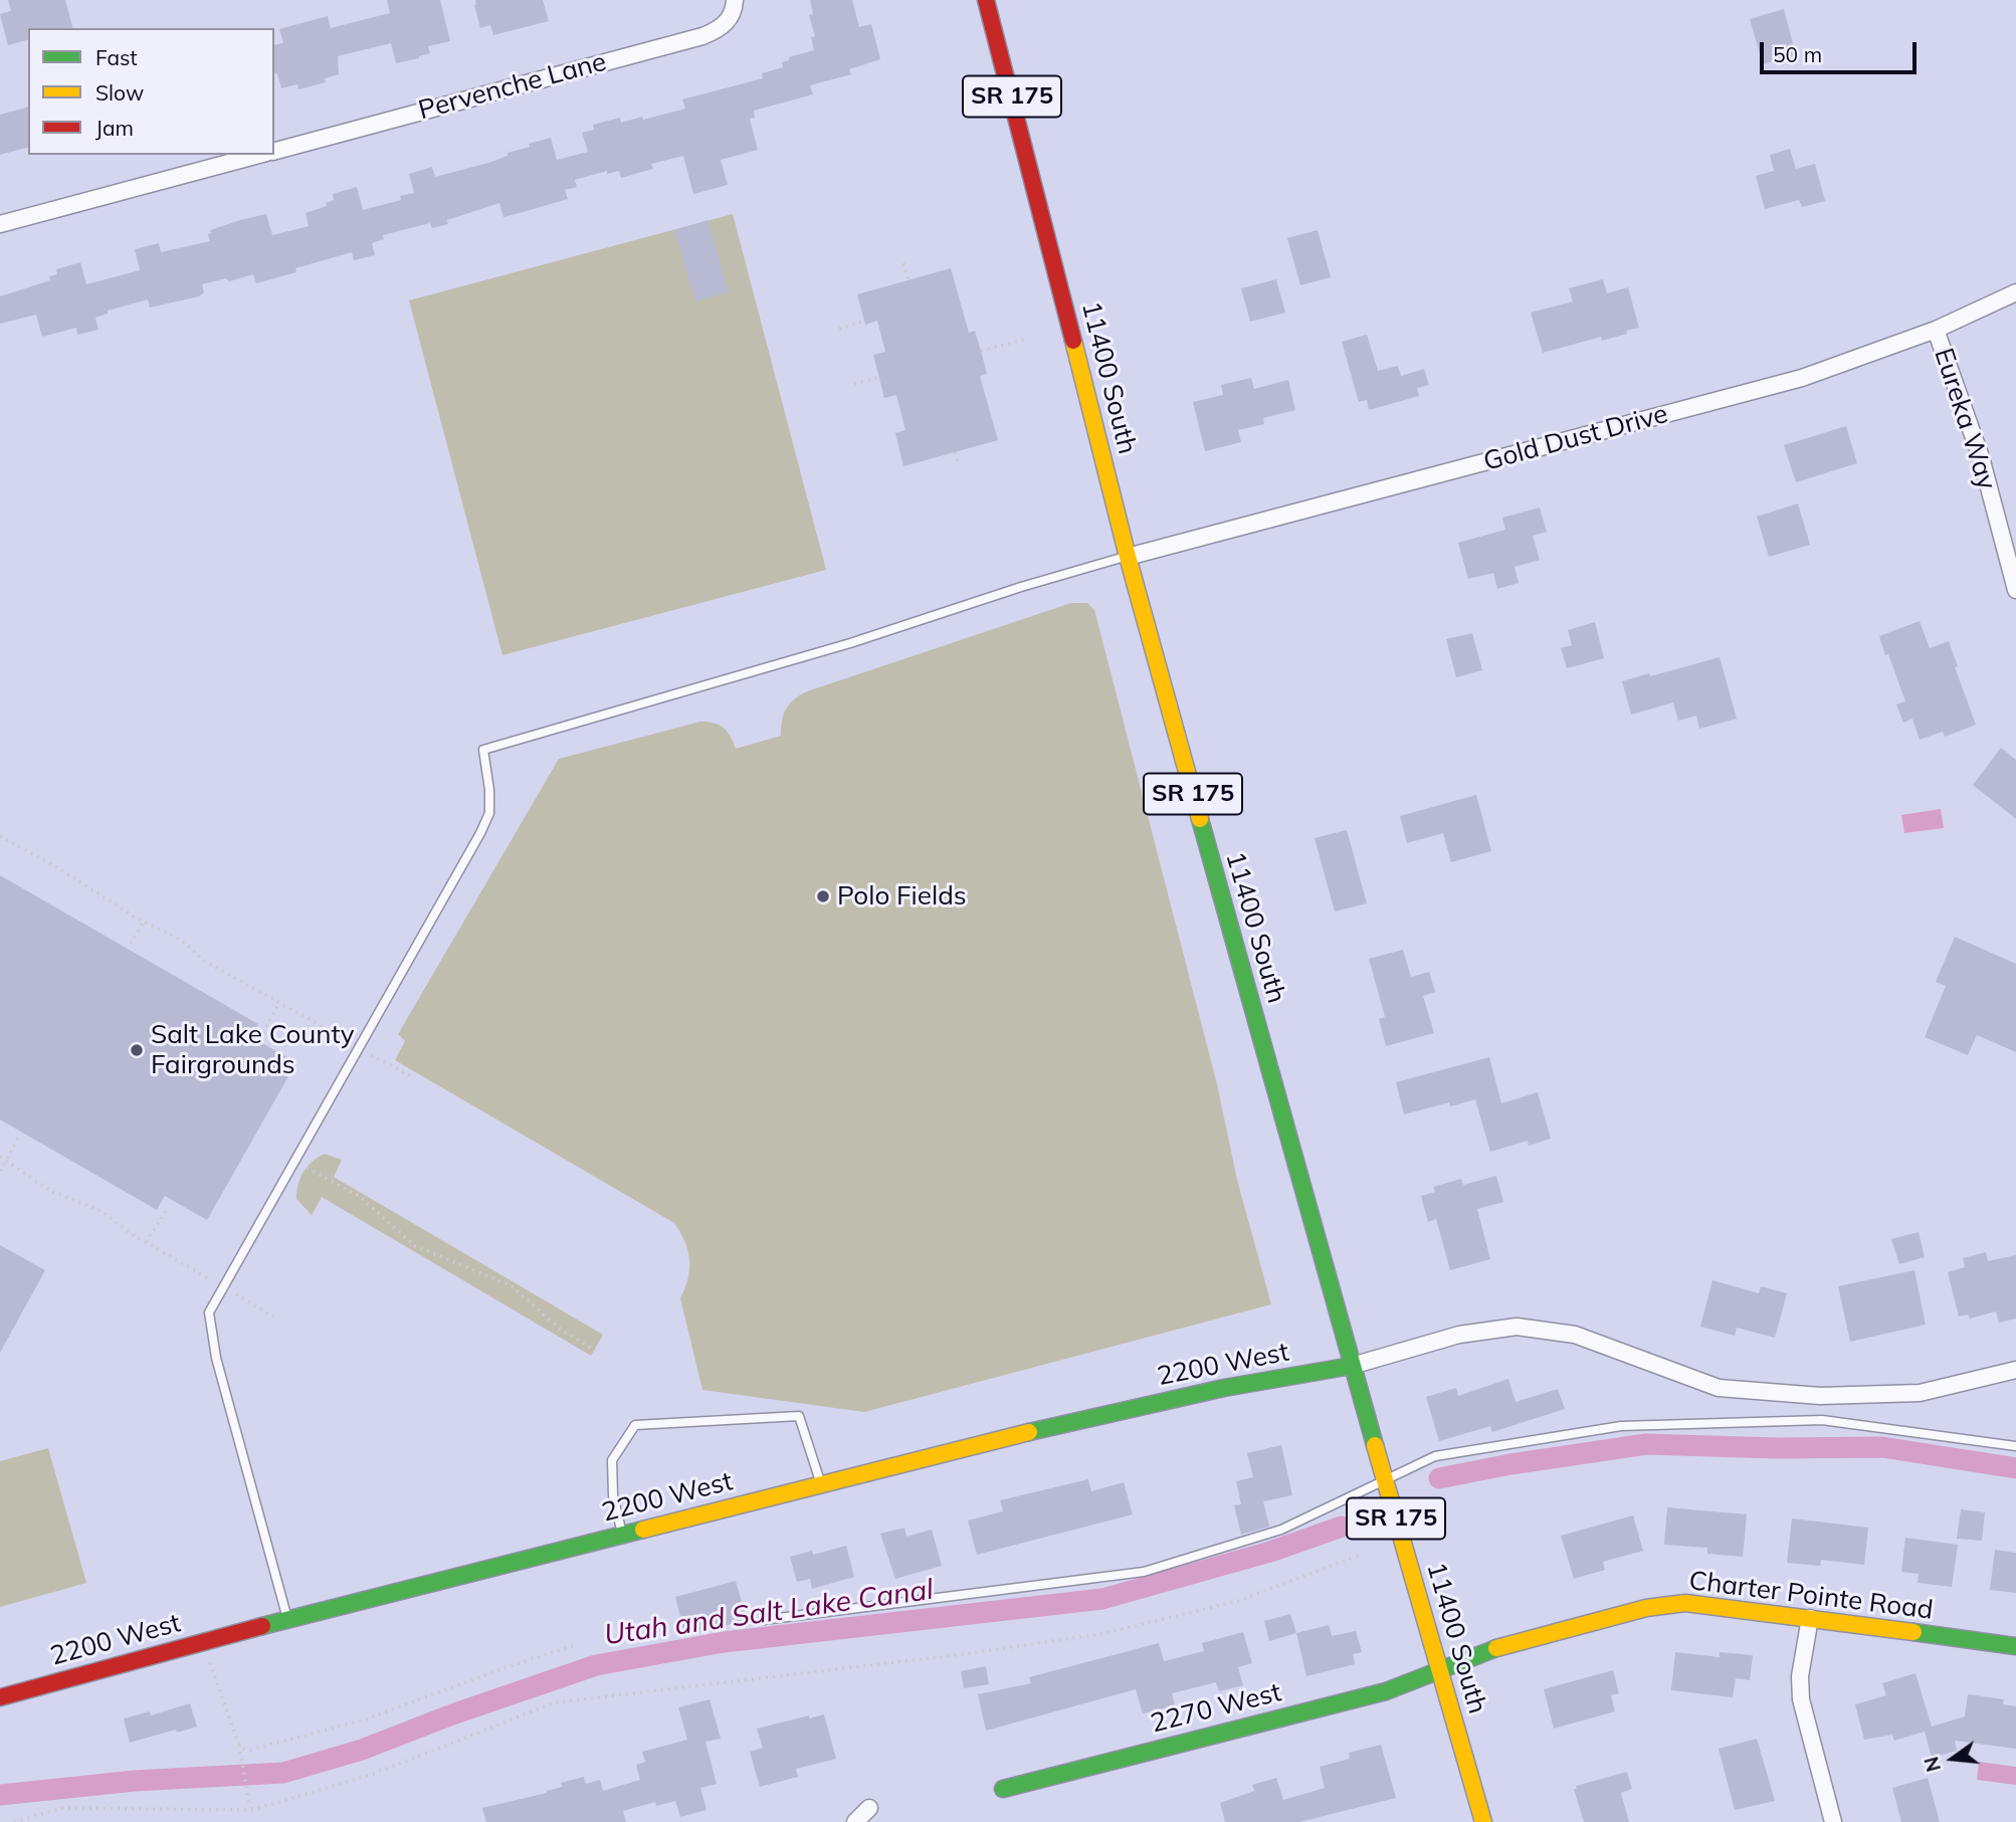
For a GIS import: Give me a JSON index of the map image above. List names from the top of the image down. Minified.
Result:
{"streets":{"street":["Pervenche Lane","SR 175","11400 South","Eureka Way","Gold Dust Drive","2200 West","Charter Pointe Road","2270 West"]},"crossings":[["11400 South","Gold Dust Drive"],["11400 South","2200 West"],["11400 South","Charter Pointe Road"],["11400 South","2270 West"],["Eureka Way","Gold Dust Drive"],["Charter Pointe Road","2270 West"]],"water":["Utah and Salt Lake Canal"],"places":["Polo Fields","Salt Lake County Fairgrounds"],"legend":["Fast","Slow","Jam"],"scale_bar":"50 m","north":"left"}
